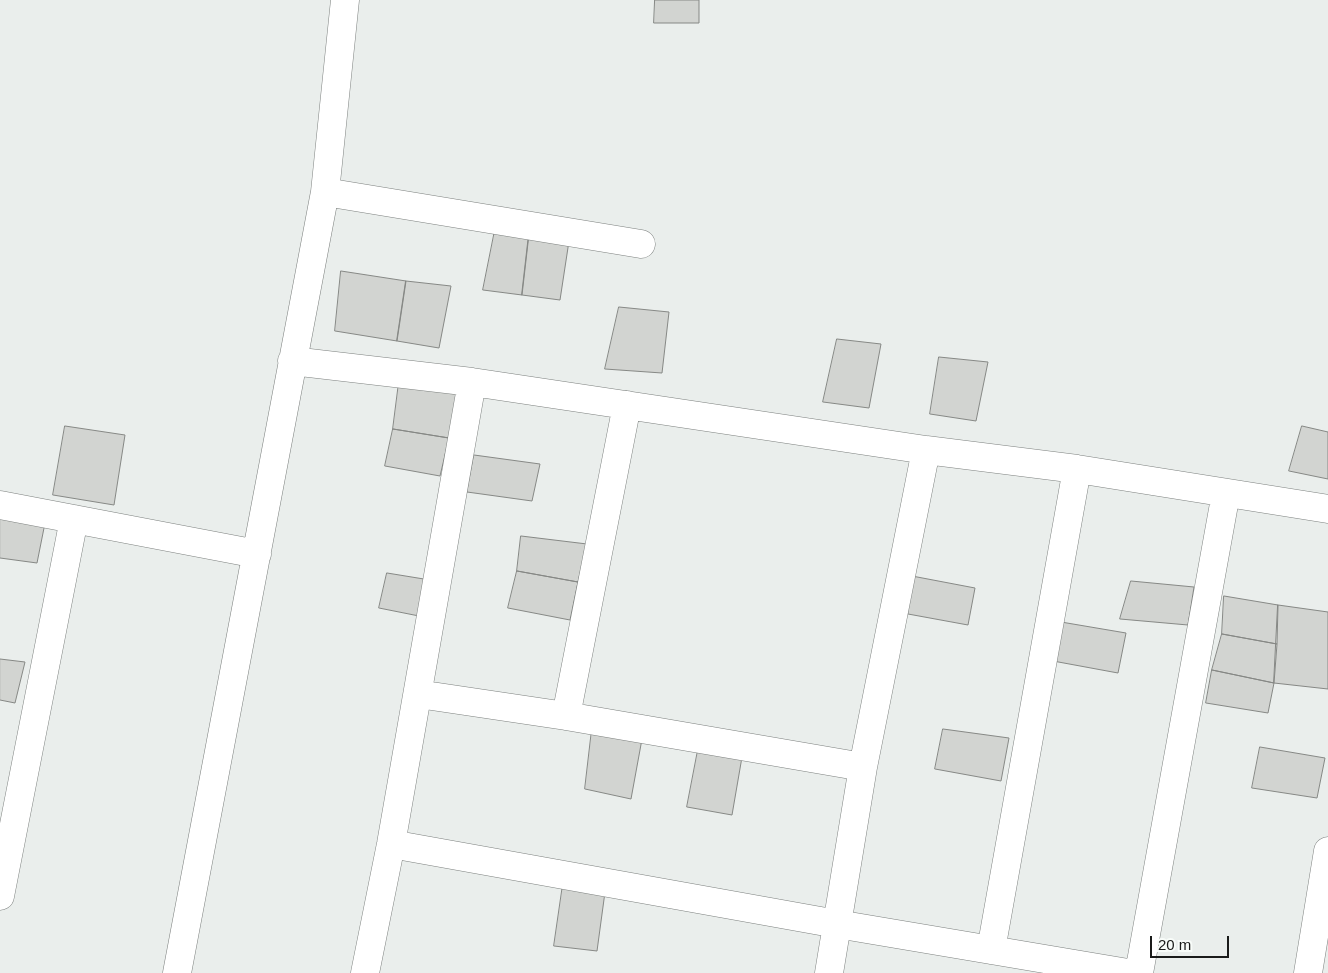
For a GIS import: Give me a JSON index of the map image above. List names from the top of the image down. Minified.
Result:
{"scale_bar":"20 m"}
